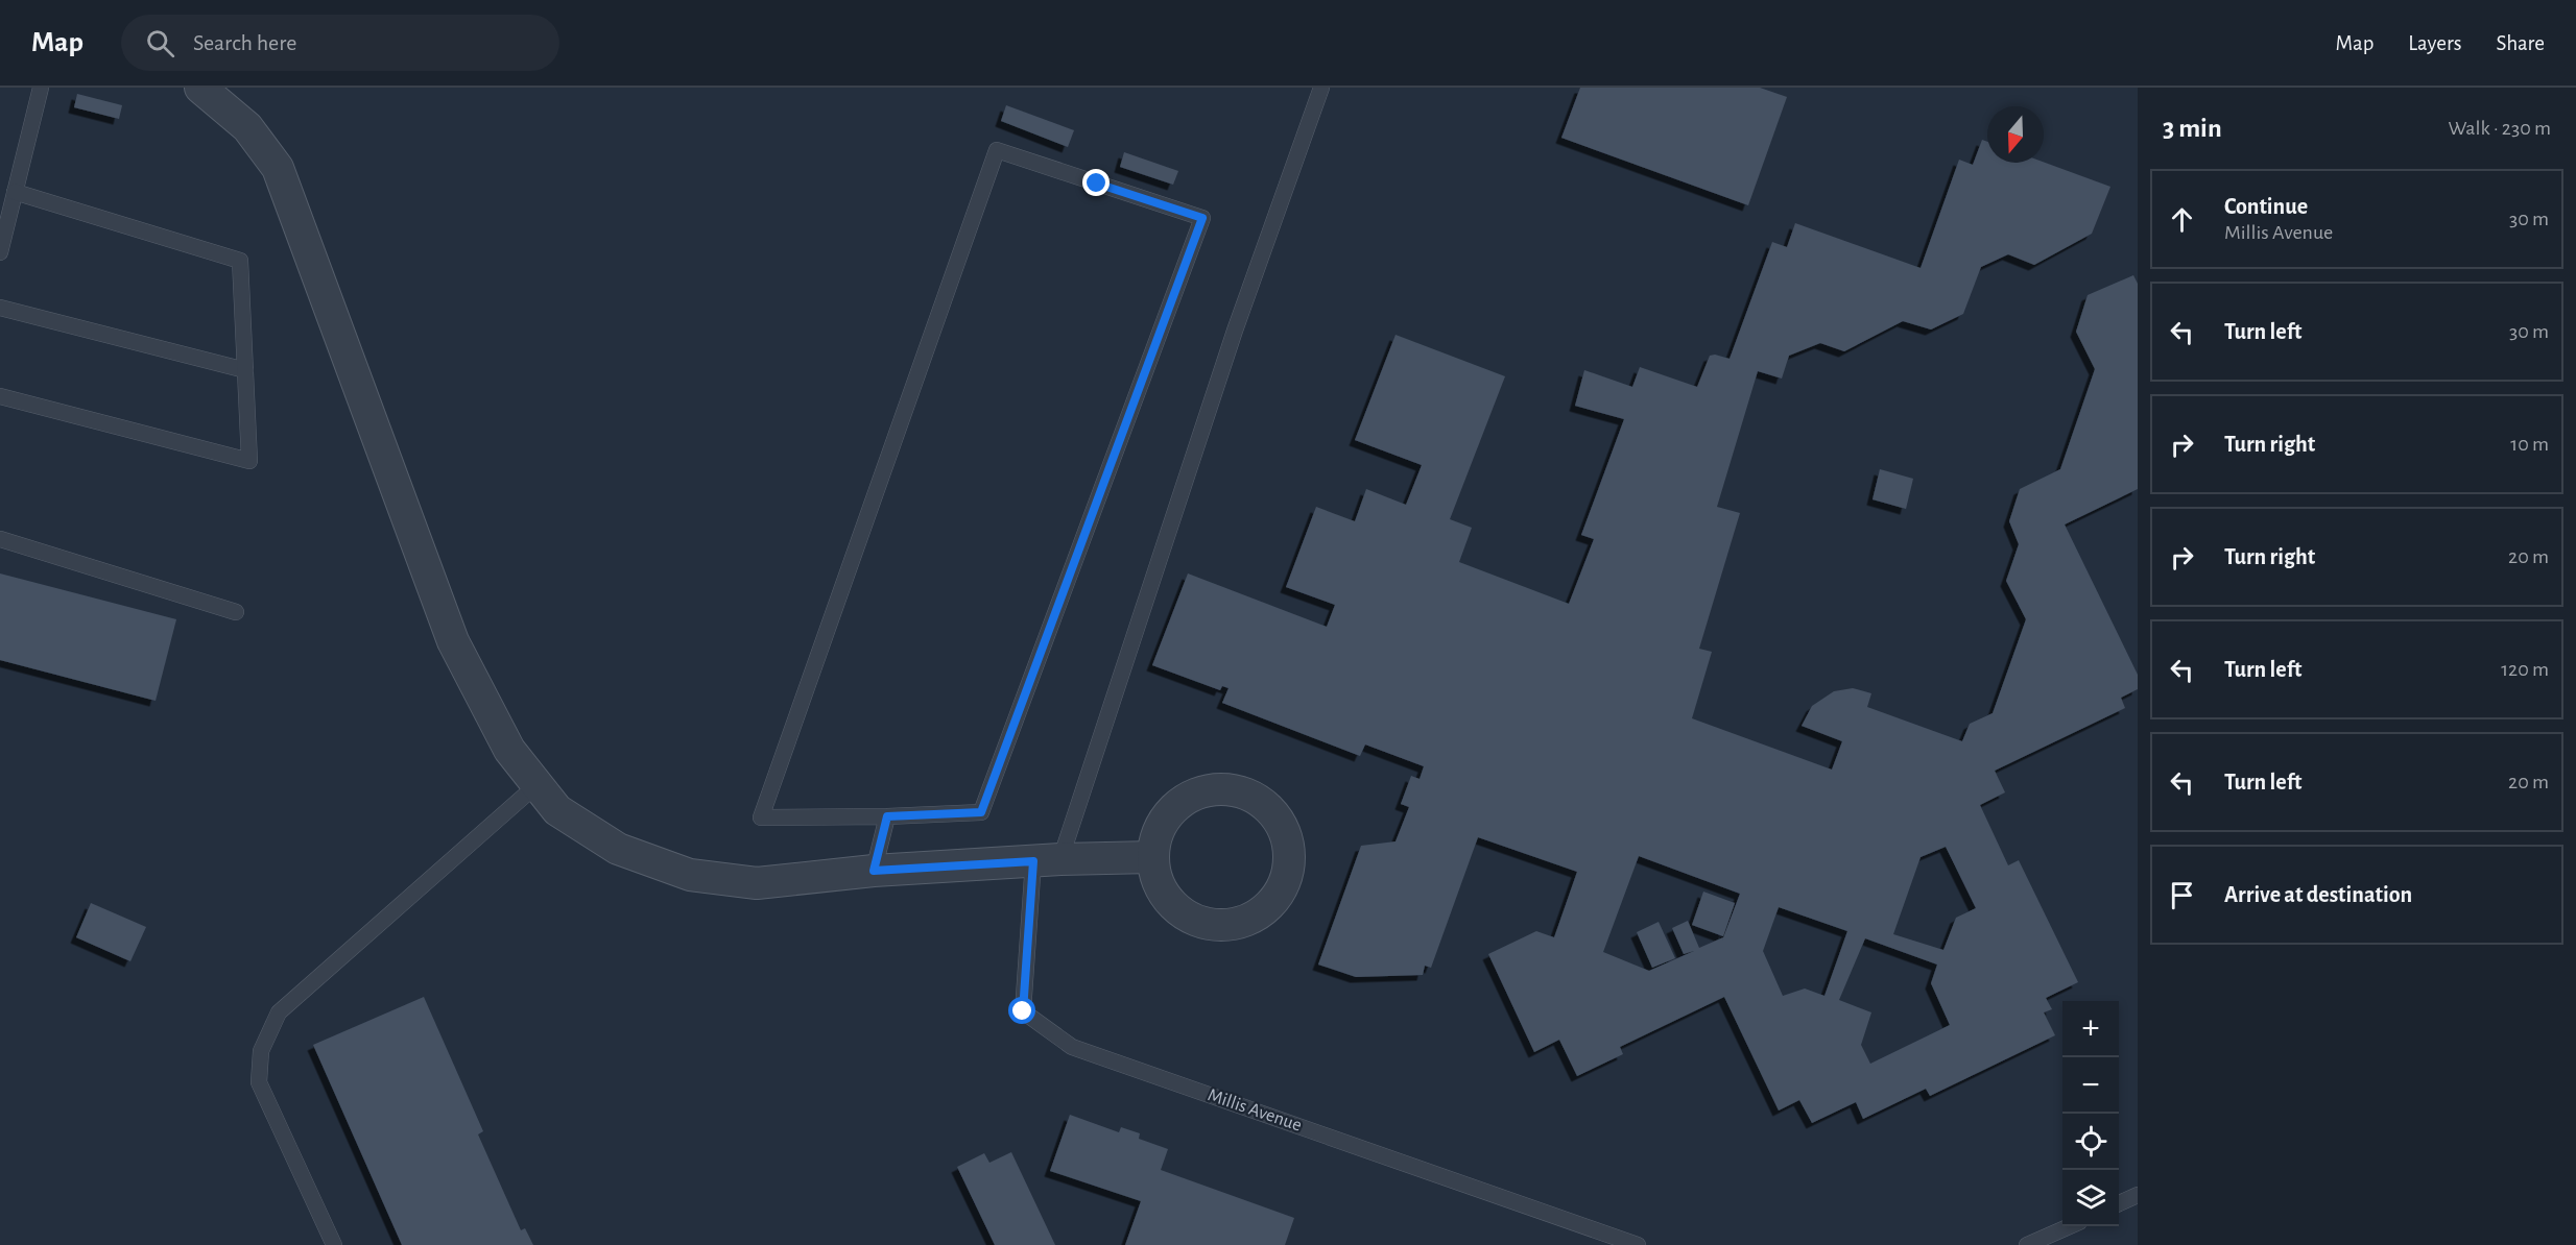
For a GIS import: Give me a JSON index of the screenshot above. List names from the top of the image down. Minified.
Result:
{"streets":{"lane":["Millis Avenue"]},"north":"bottom","page":{"header":"Map","search":"Search here","nav":["Map","Layers","Share"],"heading":["3 min","Walk · 230 m"],"list":[["Continue","Millis Avenue","30 m"],["Turn left","30 m"],["Turn right","10 m"],["Turn right","20 m"],["Turn left","120 m"],["Turn left","20 m"],"Arrive at destination"],"map_buttons":["+","−"]}}
